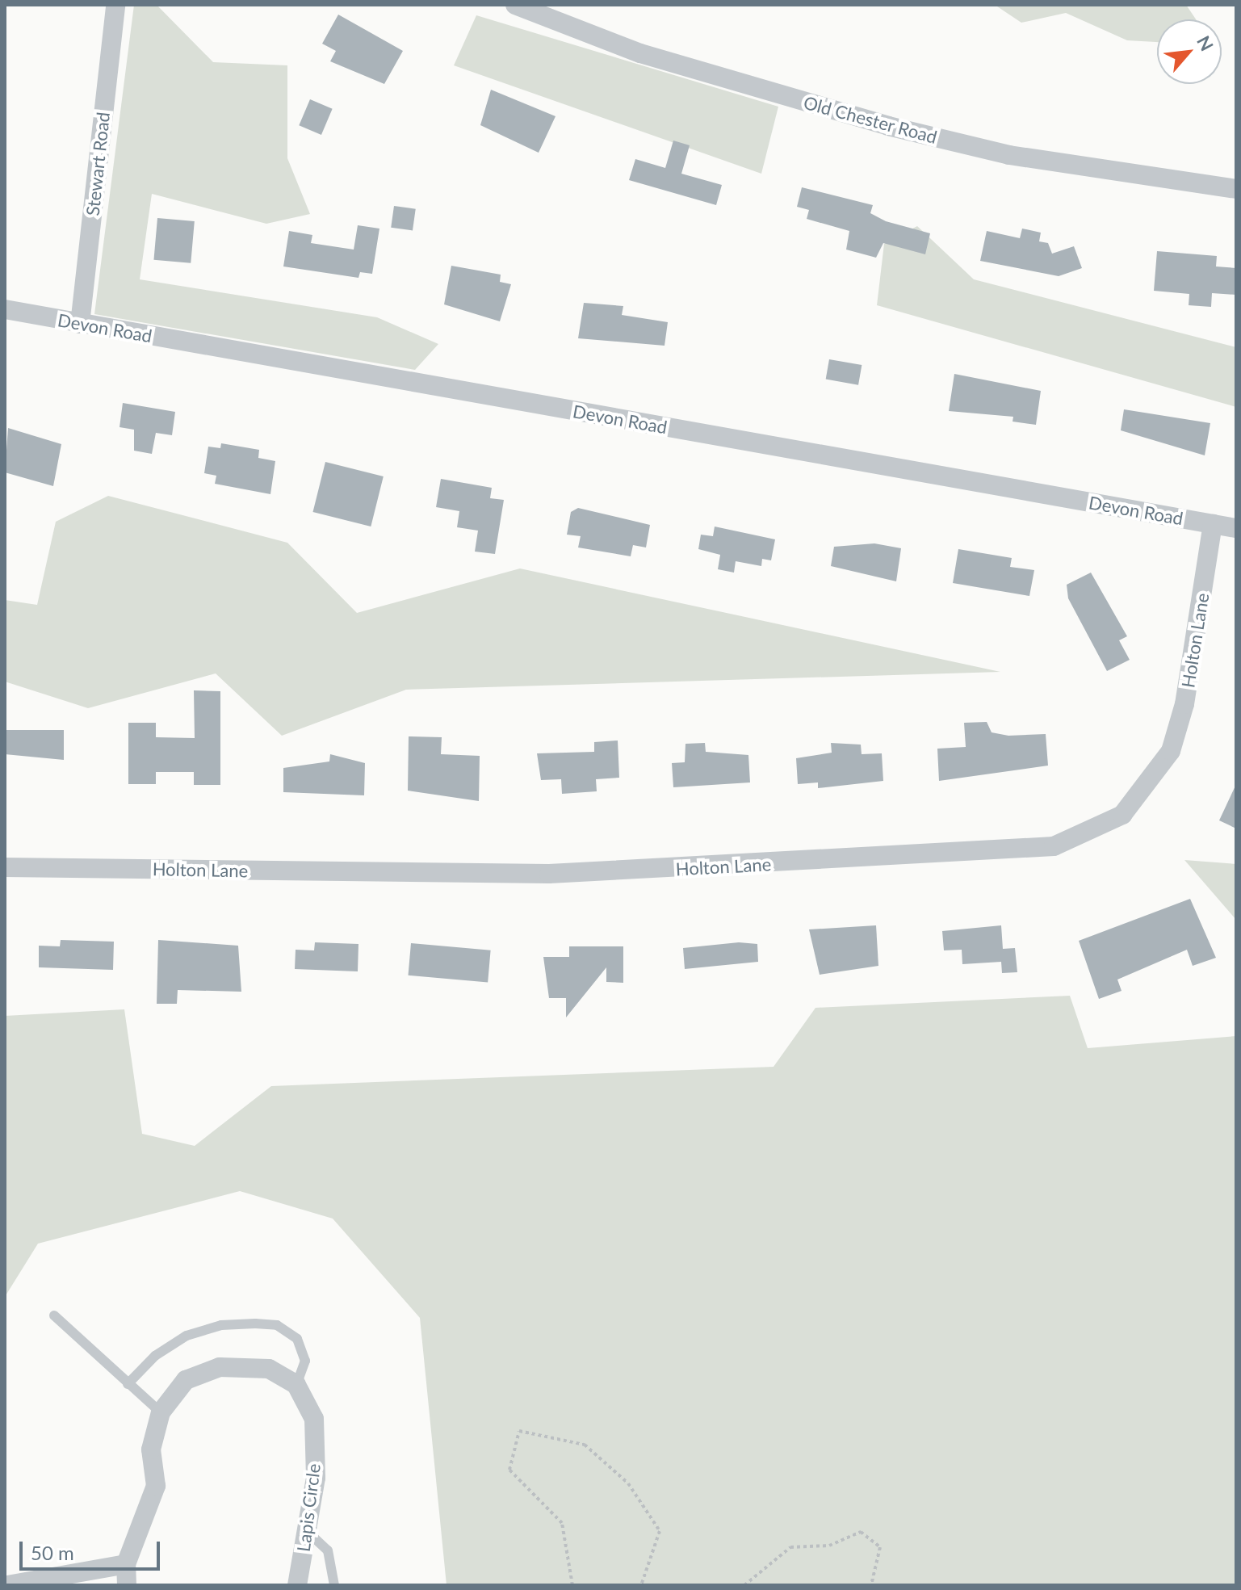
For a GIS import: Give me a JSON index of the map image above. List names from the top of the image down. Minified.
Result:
{"streets":{"street":["Old Chester Road","Stewart Road","Devon Road","Holton Lane","Lapis Circle"]},"crossings":[["Stewart Road","Devon Road"],["Devon Road","Holton Lane"]],"scale_bar":"50 m","north":"top right"}
